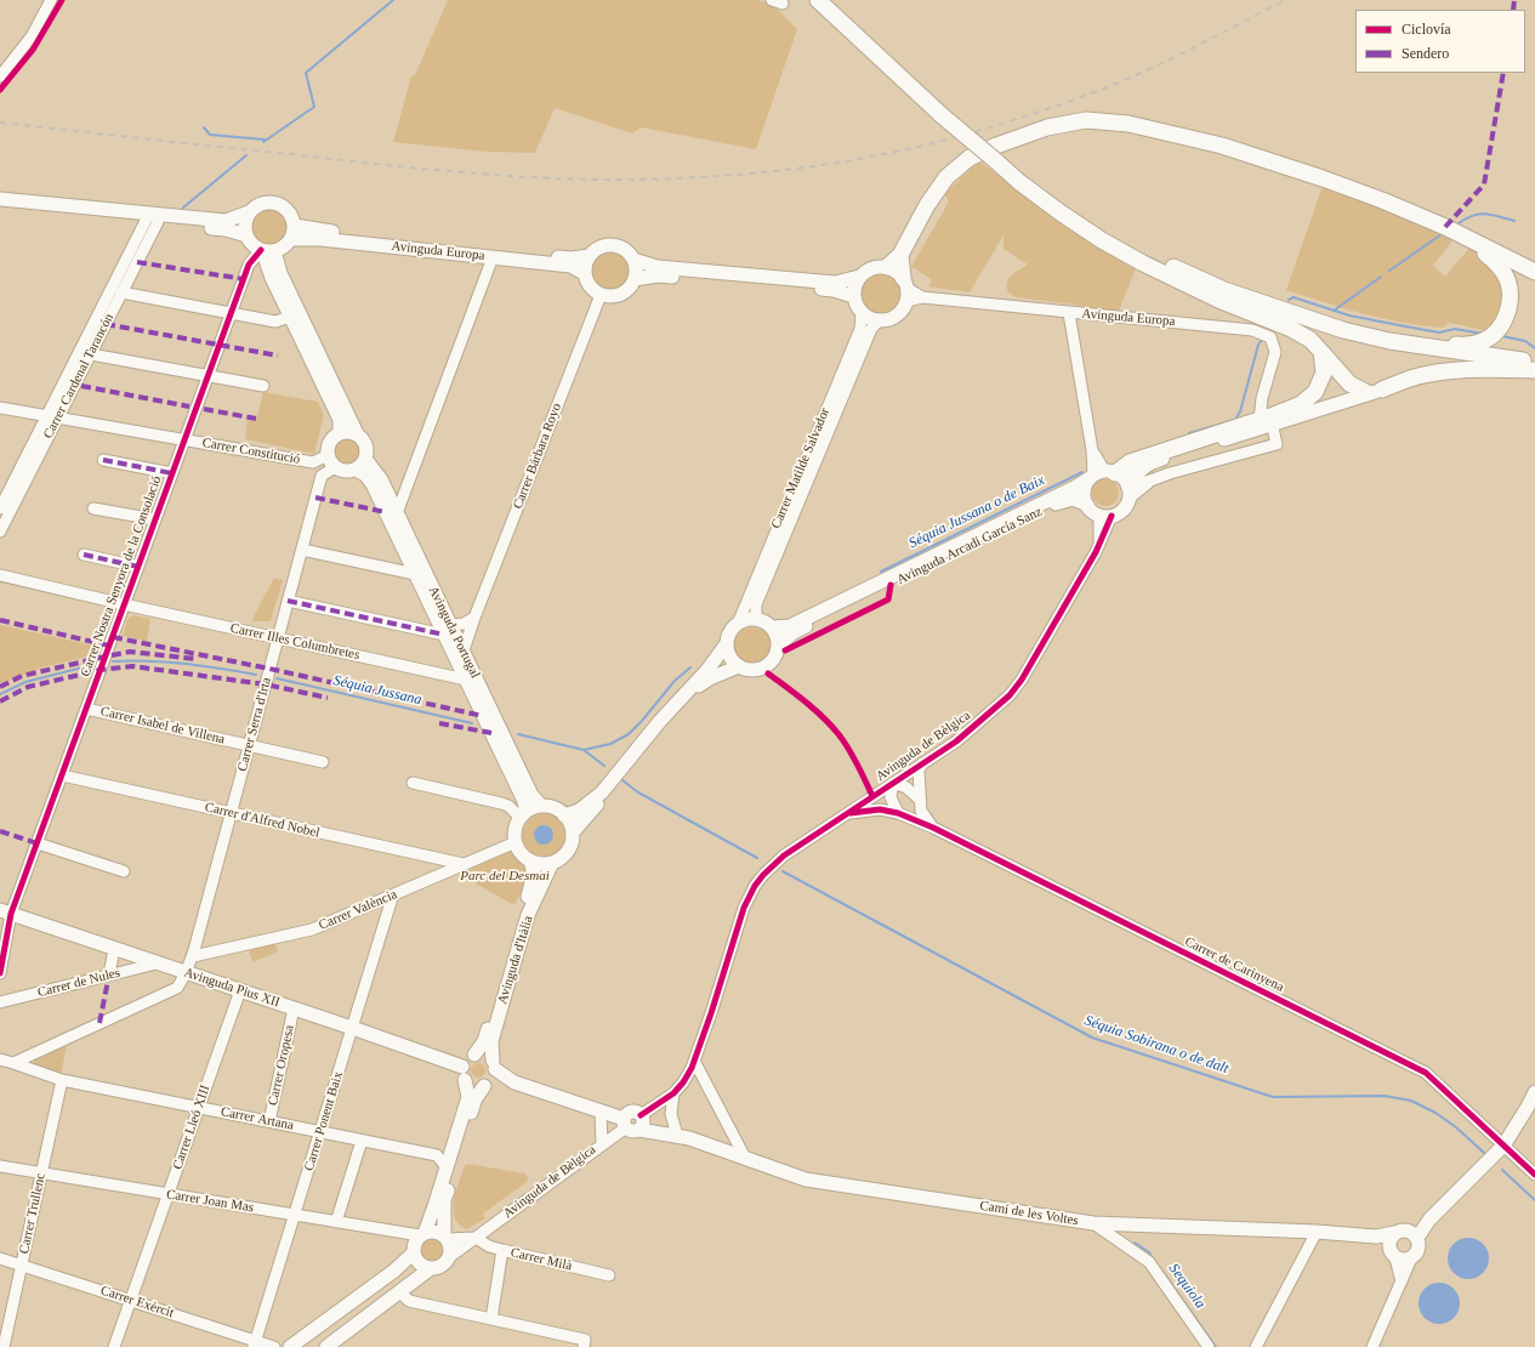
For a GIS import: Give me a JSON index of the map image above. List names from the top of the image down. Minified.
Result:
{"streets":{"main road":["Avinguda Europa","Avinguda Arcadi García Sanz","Avinguda Portugal","Avinguda d'Itàlia","Avinguda Pius XII","Camí de les Voltes"],"street":["Carrer Cardenal Tarancón","Carrer Constitució","Carrer Bárbara Royo","Carrer Matilde Salvador","Carrer Nostra Senyora de la Consolació","Carrer Illes Columbretes","Carrer Serra d'Irta","Carrer Isabel de Villena","Avinguda de Bèlgica","Carrer d'Alfred Nobel","Carrer València","Carrer de Carinyena","Carrer de Nules","Carrer Oropesa","Carrer Artana","Carrer Ponent Baix","Carrer Lleó XIII","Carrer Joan Mas","Carrer Trullenc","Carrer Milà","Carrer Exèrcit"]},"crossings":[["Avinguda Europa","Carrer Bárbara Royo"],["Avinguda Europa","Carrer Matilde Salvador"],["Avinguda Europa","Avinguda Arcadi García Sanz"],["Avinguda Europa","Carrer Nostra Senyora de la Consolació"],["Avinguda Europa","Avinguda de Bèlgica"],["Carrer Cardenal Tarancón","Carrer Constitució"],["Carrer Constitució","Carrer Nostra Senyora de la Consolació"],["Carrer Constitució","Avinguda Portugal"],["Carrer Bárbara Royo","Avinguda Portugal"],["Carrer Matilde Salvador","Avinguda Arcadi García Sanz"],["Avinguda Arcadi García Sanz","Avinguda de Bèlgica"],["Carrer Nostra Senyora de la Consolació","Carrer Illes Columbretes"],["Carrer Nostra Senyora de la Consolació","Carrer Isabel de Villena"],["Carrer Nostra Senyora de la Consolació","Carrer d'Alfred Nobel"],["Carrer Nostra Senyora de la Consolació","Avinguda Pius XII"],["Avinguda Portugal","Carrer Illes Columbretes"],["Avinguda Portugal","Carrer València"],["Avinguda Portugal","Avinguda d'Itàlia"],["Carrer Illes Columbretes","Carrer Serra d'Irta"],["Carrer Serra d'Irta","Carrer Isabel de Villena"],["Carrer Serra d'Irta","Carrer d'Alfred Nobel"],["Carrer Serra d'Irta","Carrer València"],["Carrer Serra d'Irta","Avinguda Pius XII"],["Avinguda de Bèlgica","Avinguda d'Itàlia"],["Avinguda de Bèlgica","Carrer de Carinyena"],["Avinguda de Bèlgica","Carrer Joan Mas"],["Avinguda de Bèlgica","Camí de les Voltes"],["Avinguda de Bèlgica","Carrer Milà"],["Carrer d'Alfred Nobel","Carrer València"],["Carrer València","Avinguda d'Itàlia"],["Carrer València","Carrer Ponent Baix"],["Avinguda d'Itàlia","Avinguda Pius XII"],["Avinguda d'Itàlia","Carrer Joan Mas"],["Carrer de Nules","Avinguda Pius XII"],["Avinguda Pius XII","Carrer Oropesa"],["Avinguda Pius XII","Carrer Ponent Baix"],["Avinguda Pius XII","Carrer Lleó XIII"],["Carrer Oropesa","Carrer Artana"],["Carrer Artana","Carrer Ponent Baix"],["Carrer Artana","Carrer Lleó XIII"],["Carrer Artana","Carrer Trullenc"],["Carrer Ponent Baix","Carrer Joan Mas"],["Carrer Ponent Baix","Carrer Exèrcit"],["Carrer Lleó XIII","Carrer Joan Mas"],["Carrer Lleó XIII","Carrer Exèrcit"],["Carrer Joan Mas","Carrer Trullenc"],["Carrer Trullenc","Carrer Exèrcit"]],"water":["Séquia Jussana o de Baix","Séquia Jussana","Séquia Sobirana o de dalt","Sequiola"],"parks":["Parc del Desmai"],"legend":["Ciclovía","Sendero"]}
